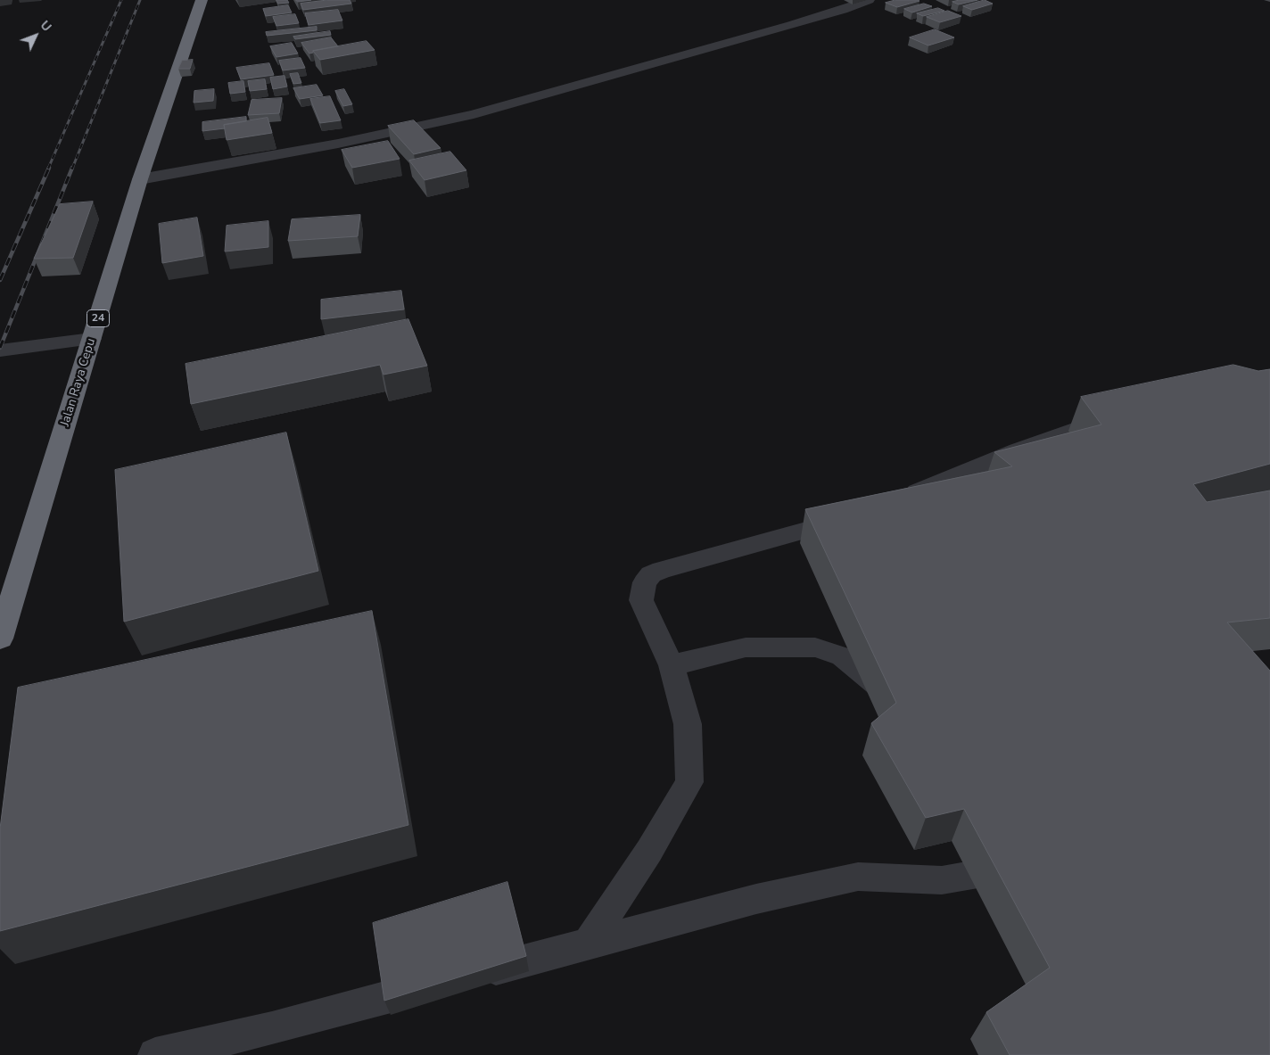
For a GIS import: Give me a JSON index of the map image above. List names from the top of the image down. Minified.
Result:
{"streets":{"highway":["24","Jalan Raya Cepu"]},"north":"top right"}
